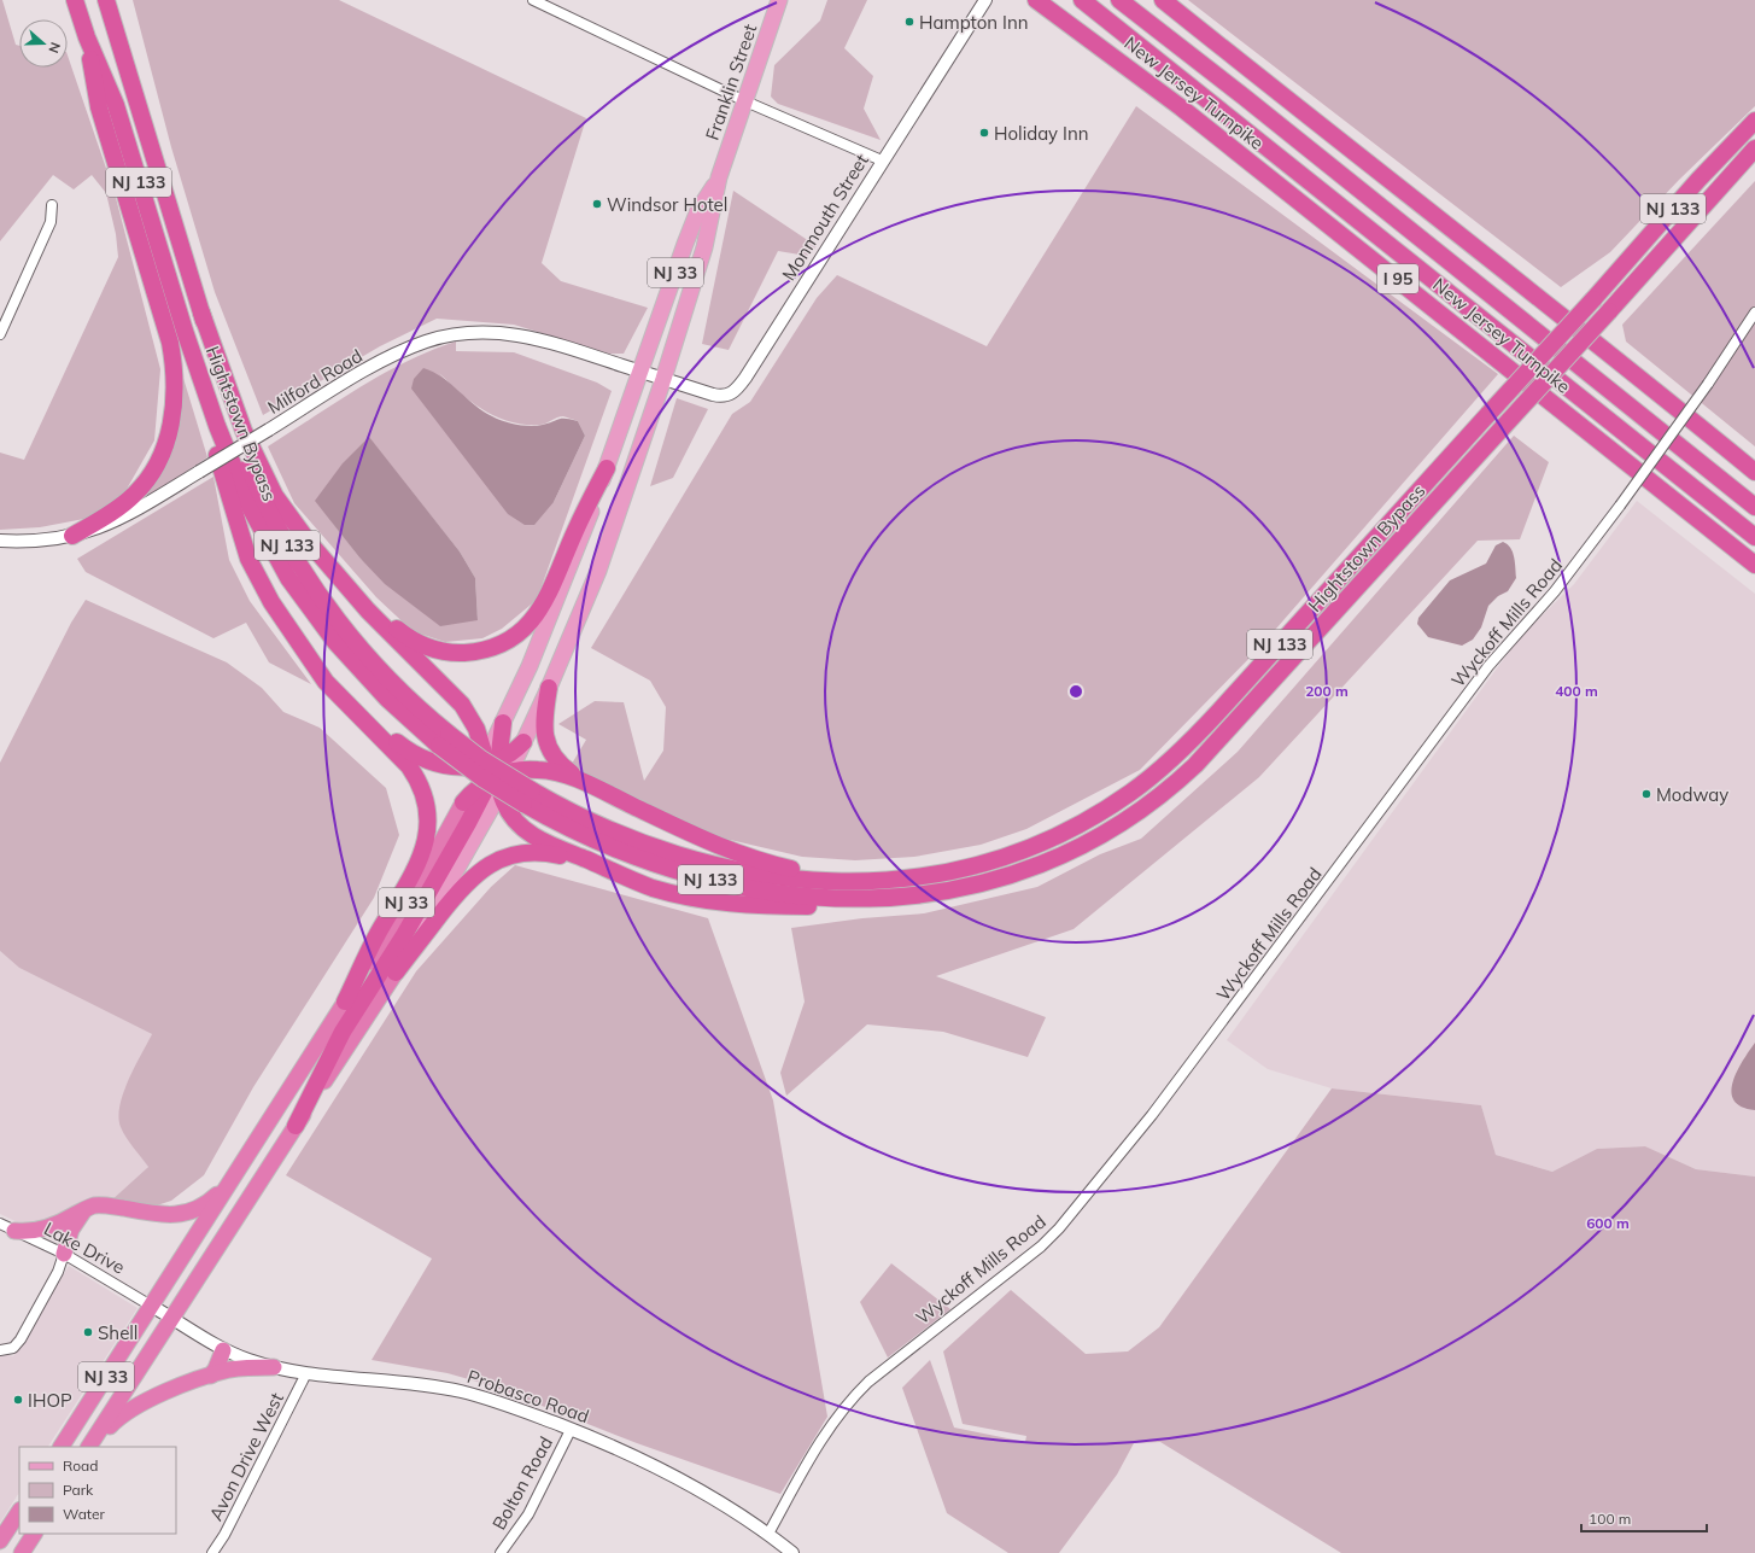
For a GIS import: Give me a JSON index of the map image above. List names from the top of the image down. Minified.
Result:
{"streets":{"highway":["New Jersey Turnpike","NJ 133","NJ 33","I 95","Hightstown Bypass"],"main road":["Franklin Street"],"street":["Monmouth Street","Milford Road","Wyckoff Mills Road","Lake Drive","Probasco Road","Avon Drive West","Bolton Road"]},"crossings":[["Franklin Street","NJ 33"],["Monmouth Street","NJ 33"],["Monmouth Street","Milford Road"],["NJ 33","Milford Road"],["NJ 33","Lake Drive"],["NJ 33","Probasco Road"],["Wyckoff Mills Road","Probasco Road"],["Lake Drive","Probasco Road"],["Probasco Road","Avon Drive West"],["Probasco Road","Bolton Road"]],"places":["Hampton Inn","Holiday Inn","Windsor Hotel","Modway","Shell","IHOP"],"legend":["Road","Park","Water"],"scale_bar":"100 m","north":"right","rings":["200 m","400 m","600 m"]}
